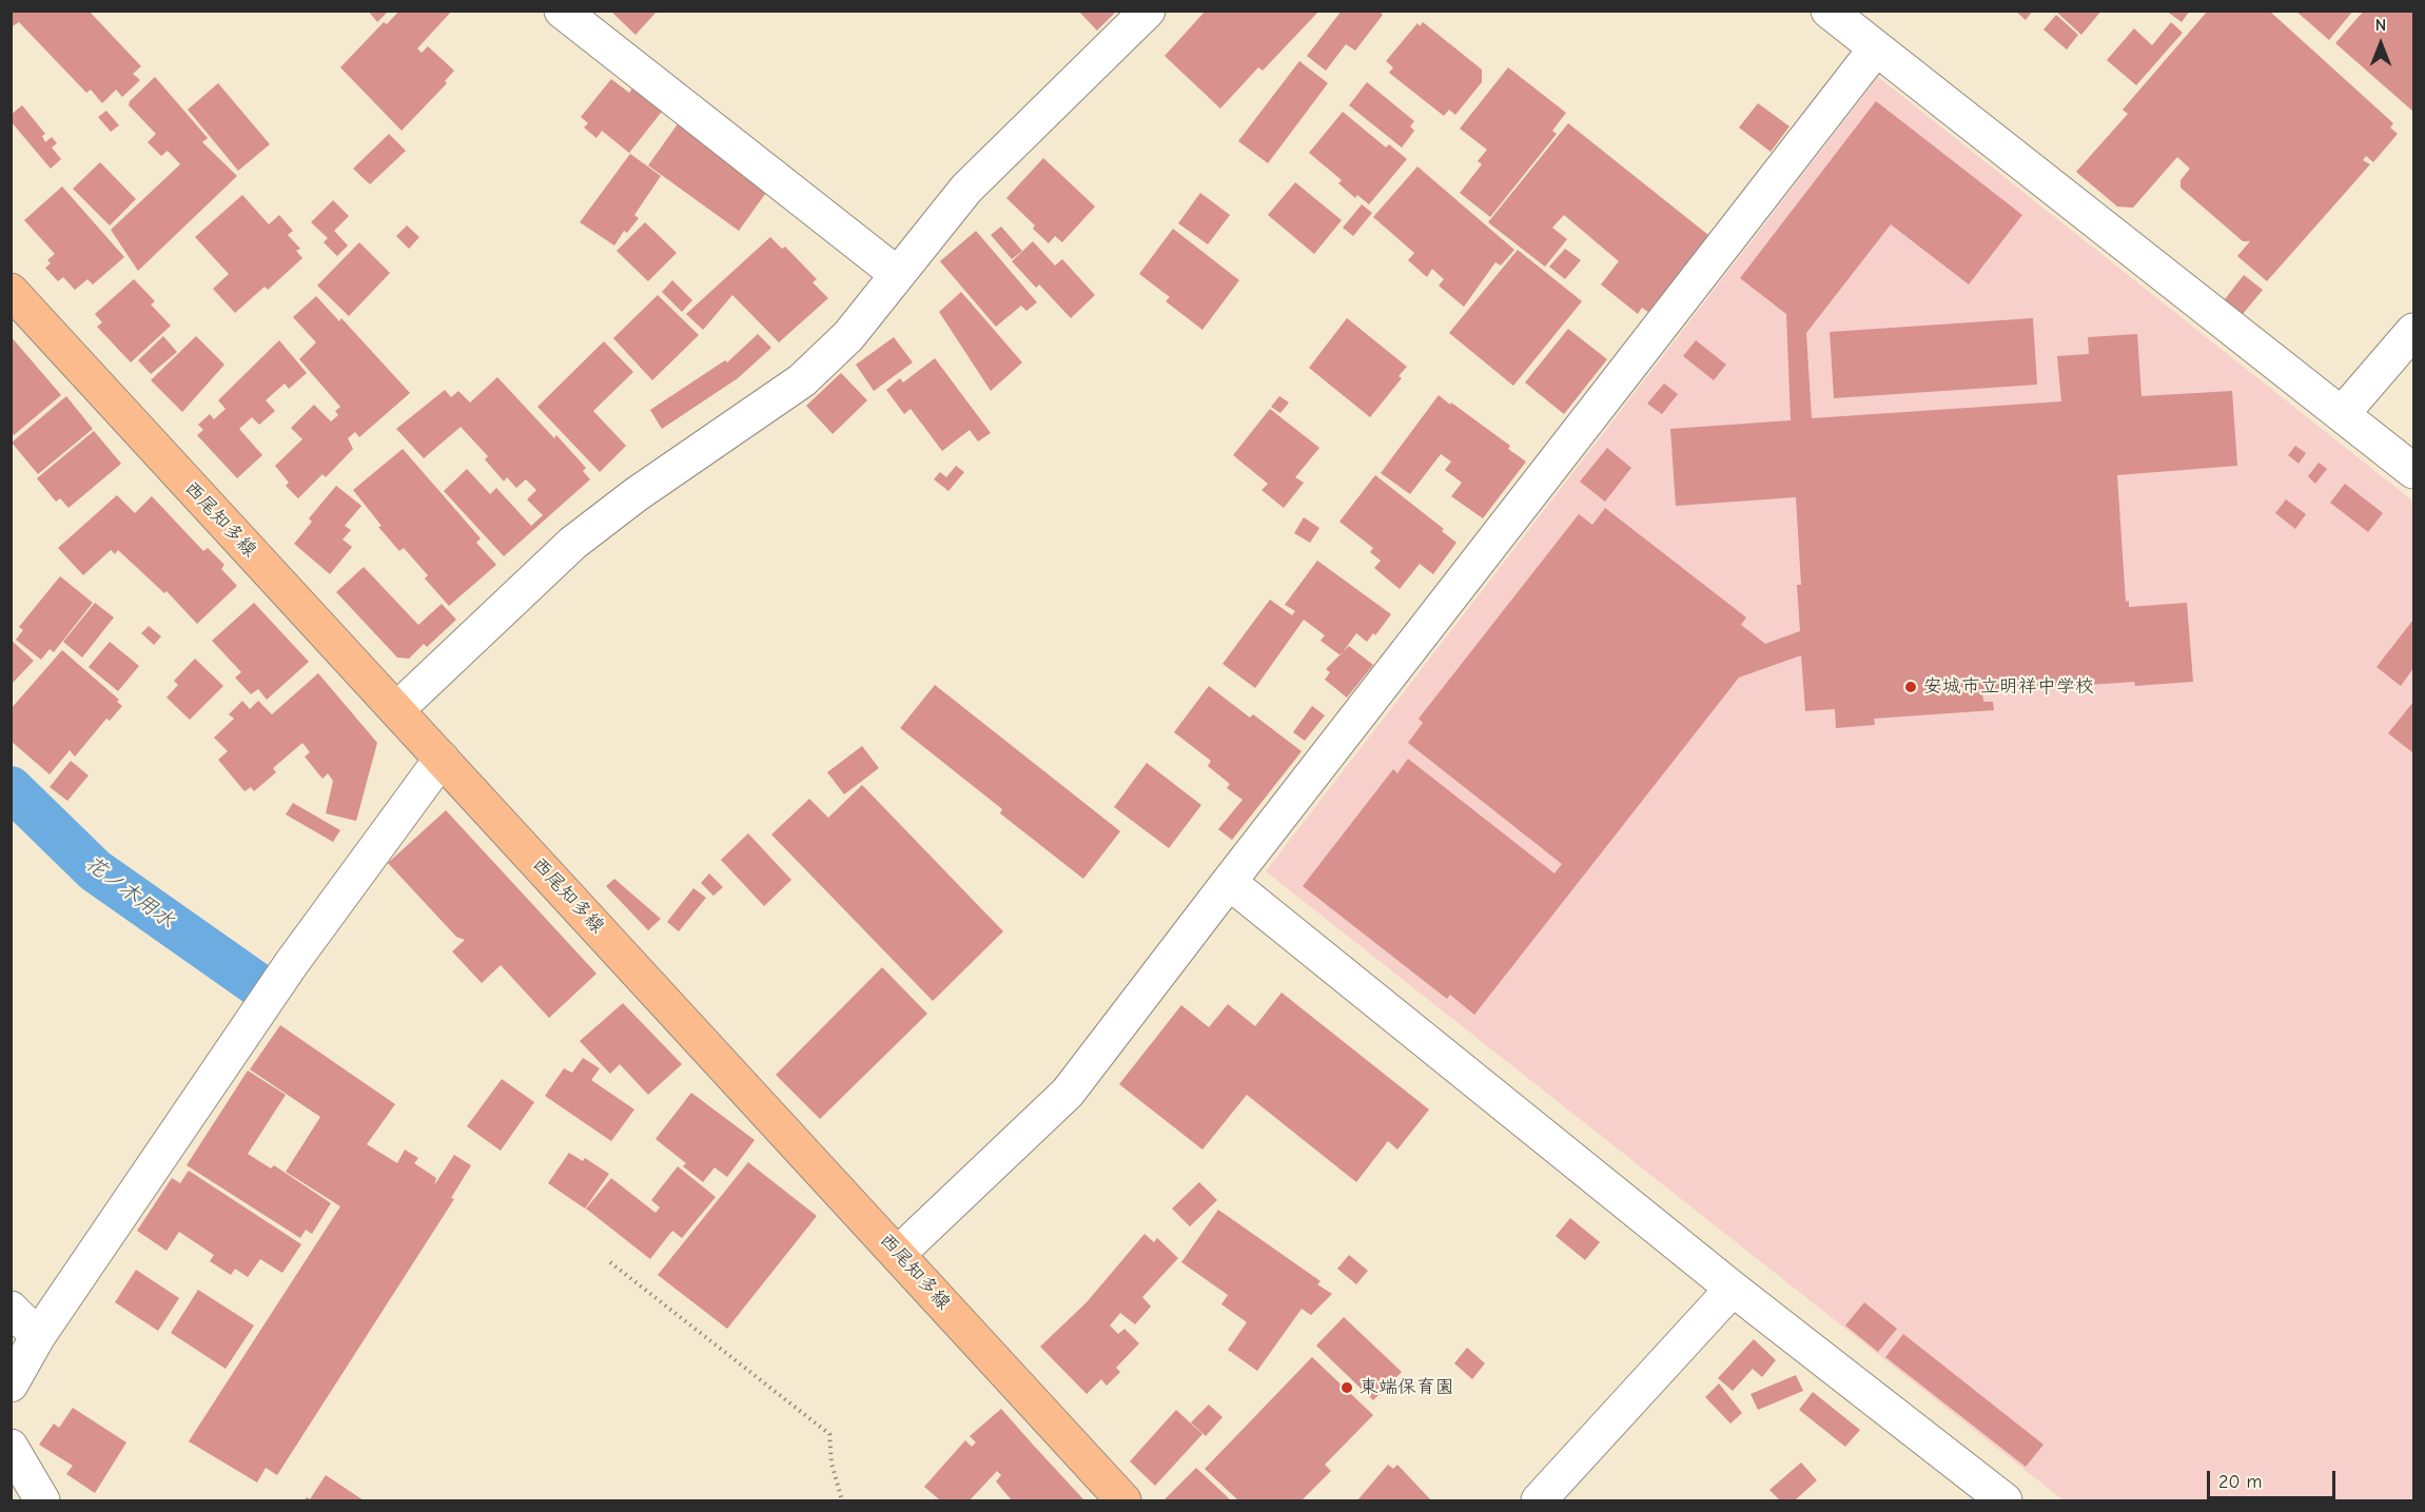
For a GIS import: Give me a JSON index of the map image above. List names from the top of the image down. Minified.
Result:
{"streets":{"main road":["西尾知多線"]},"water":["花ノ木用水"],"places":["安城市立明祥中学校","東端保育園"],"scale_bar":"20 m","north":"top"}
